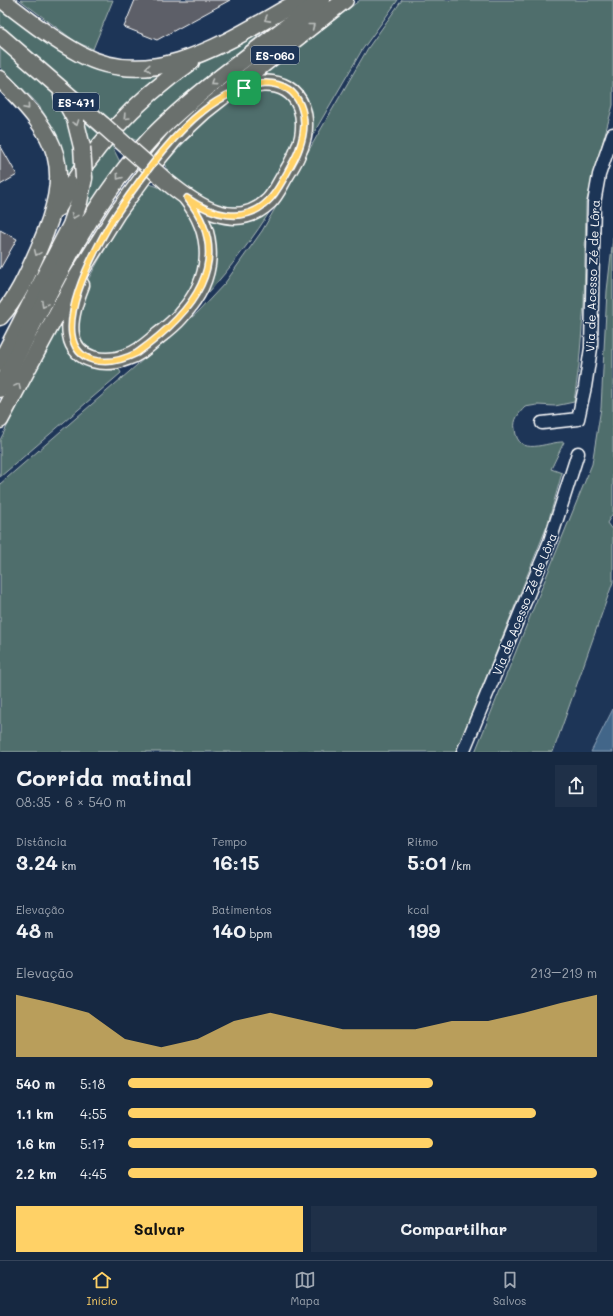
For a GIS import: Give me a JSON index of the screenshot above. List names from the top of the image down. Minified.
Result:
{"streets":{"main road":["ES-060","ES-471"],"street":["Via de Acesso Zé de Lôra"]},"page":{"heading":["Corrida matinal","08:35 · 6 × 540 m"],"stats":[["Distância","3.24 km"],["Tempo","16:15"],["Ritmo","5:01 /km"],["Elevação","48 m"],["Batimentos","140 bpm"],["kcal","199"]],"chart":["Elevação","213–219 m"],"list":[{"name":"540 m","note":"5:18"},{"name":"1.1 km","note":"4:55"},{"name":"1.6 km","note":"5:17"},{"name":"2.2 km","note":"4:45"}],"buttons":["Salvar","Compartilhar"],"tabs":["Início","Mapa","Salvos"]}}
